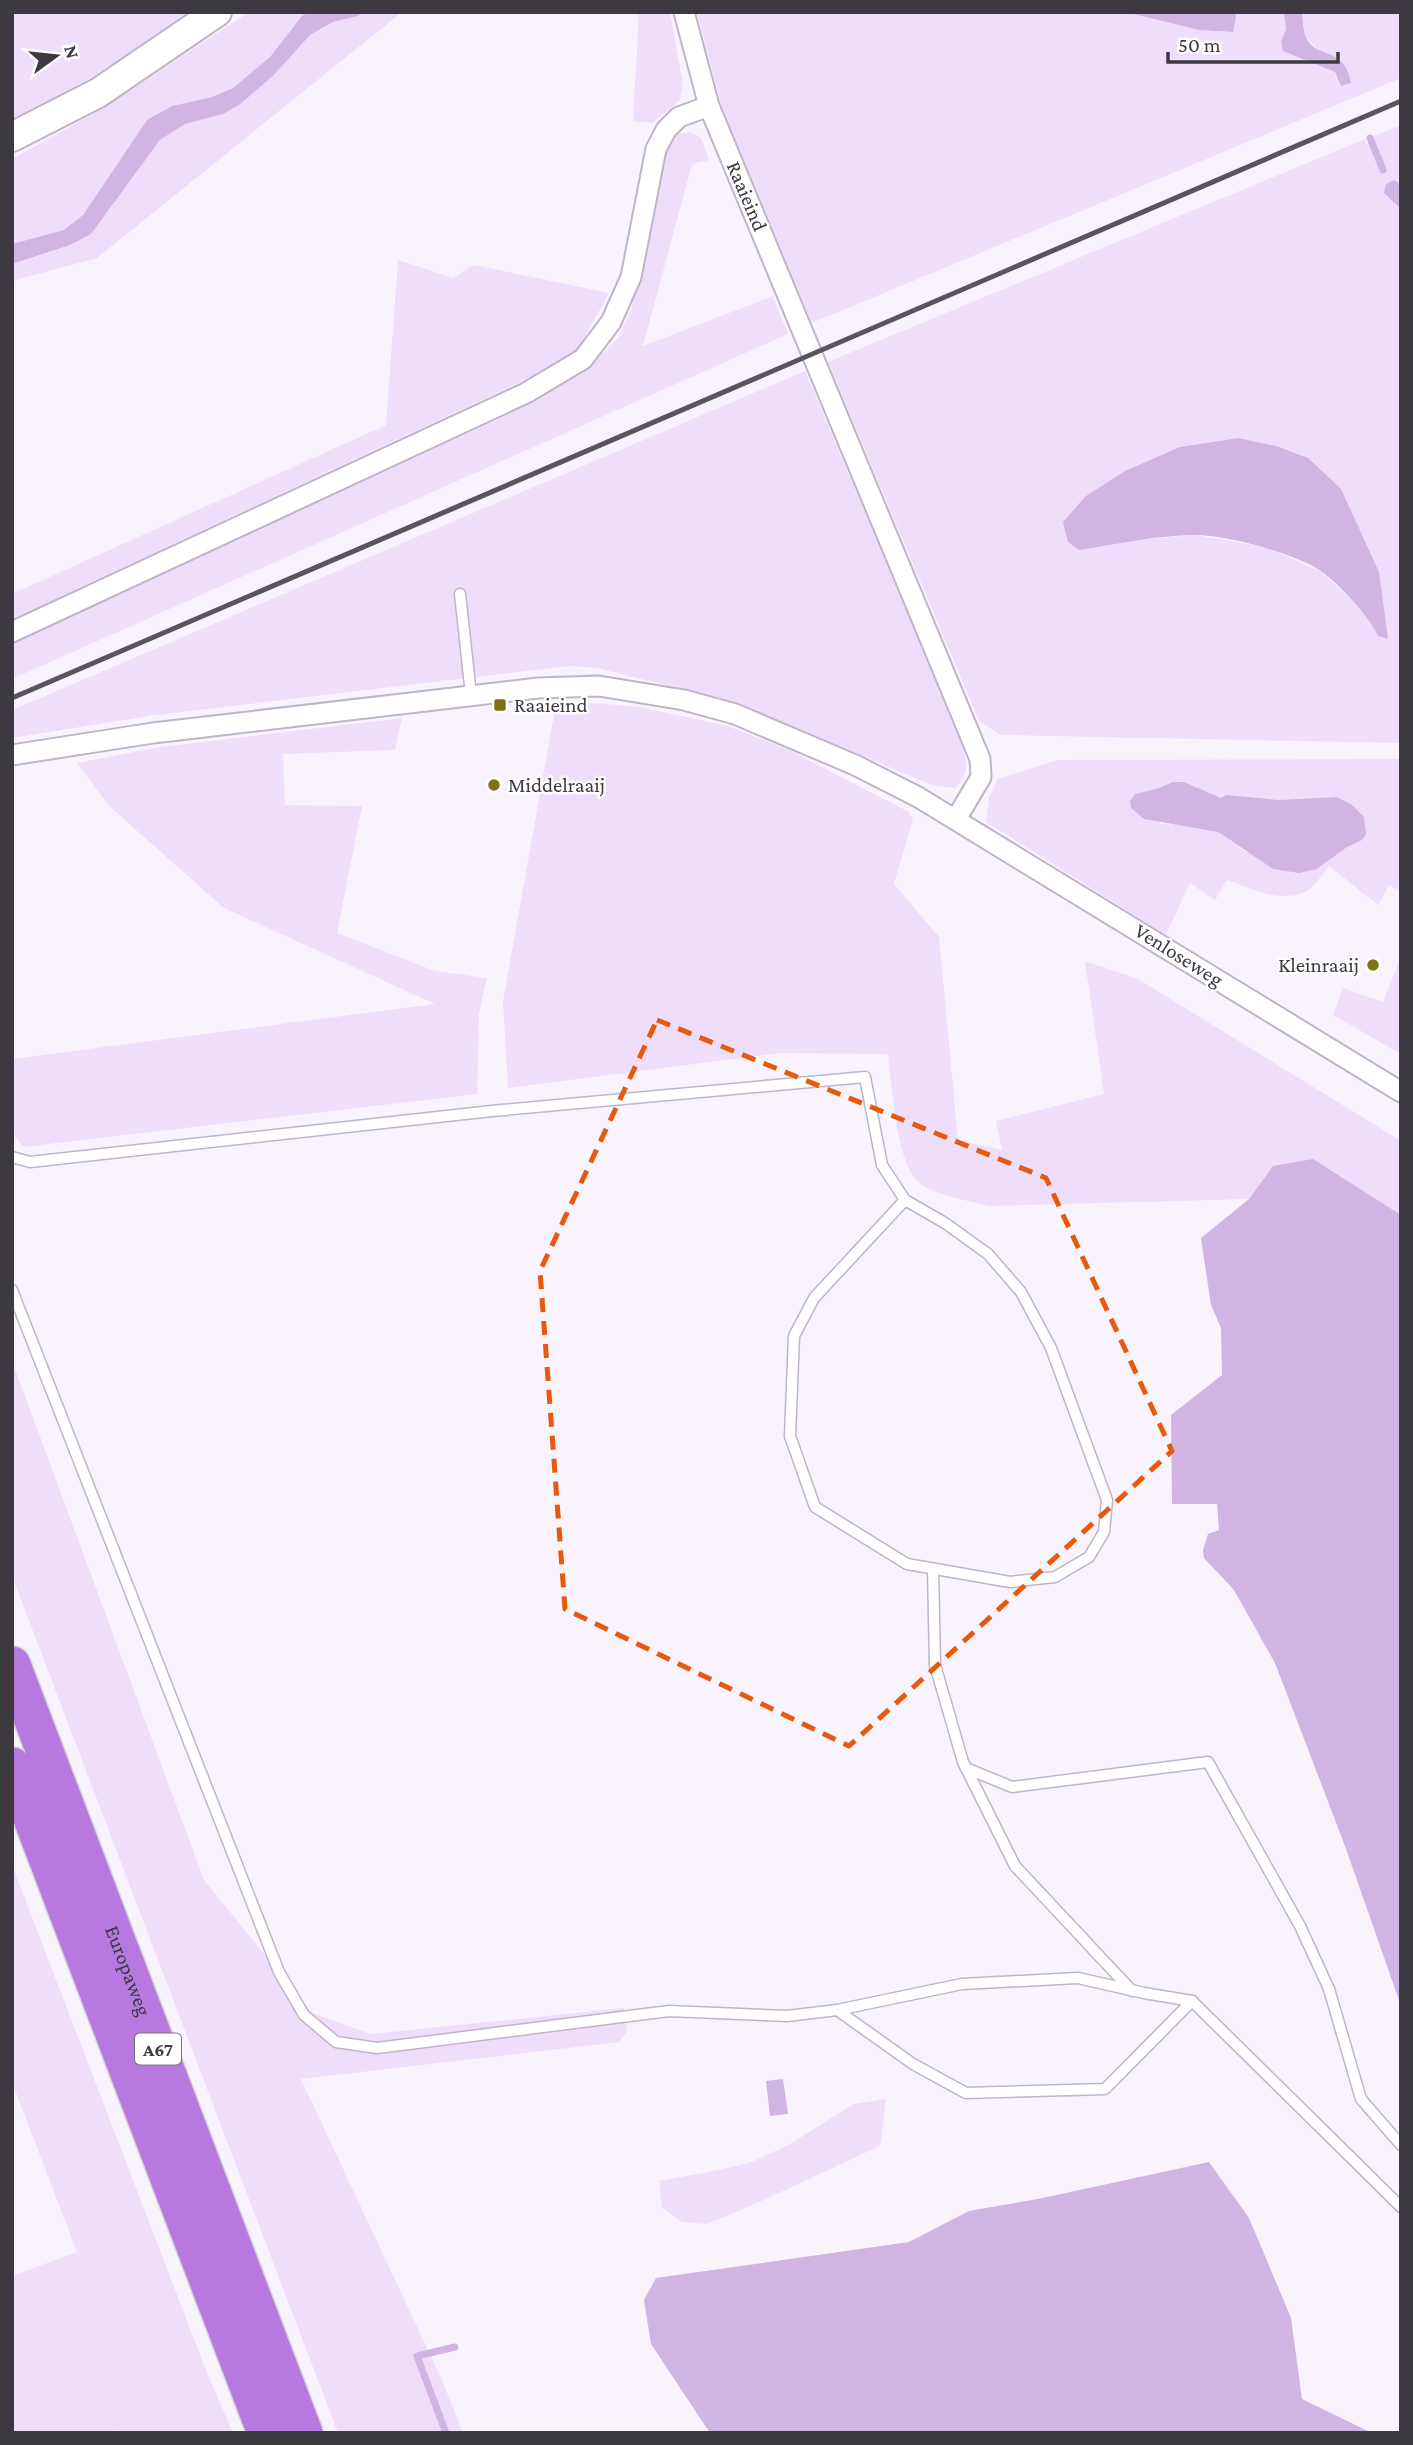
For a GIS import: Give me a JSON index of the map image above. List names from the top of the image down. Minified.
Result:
{"streets":{"highway":["Europaweg","A67"],"street":["Raaieind","Venloseweg"]},"crossings":[["Raaieind","Venloseweg"]],"places":{"transit":["Raaieind"],"other":["Middelraaij","Kleinraaij"]},"scale_bar":"50 m","north":"right"}
